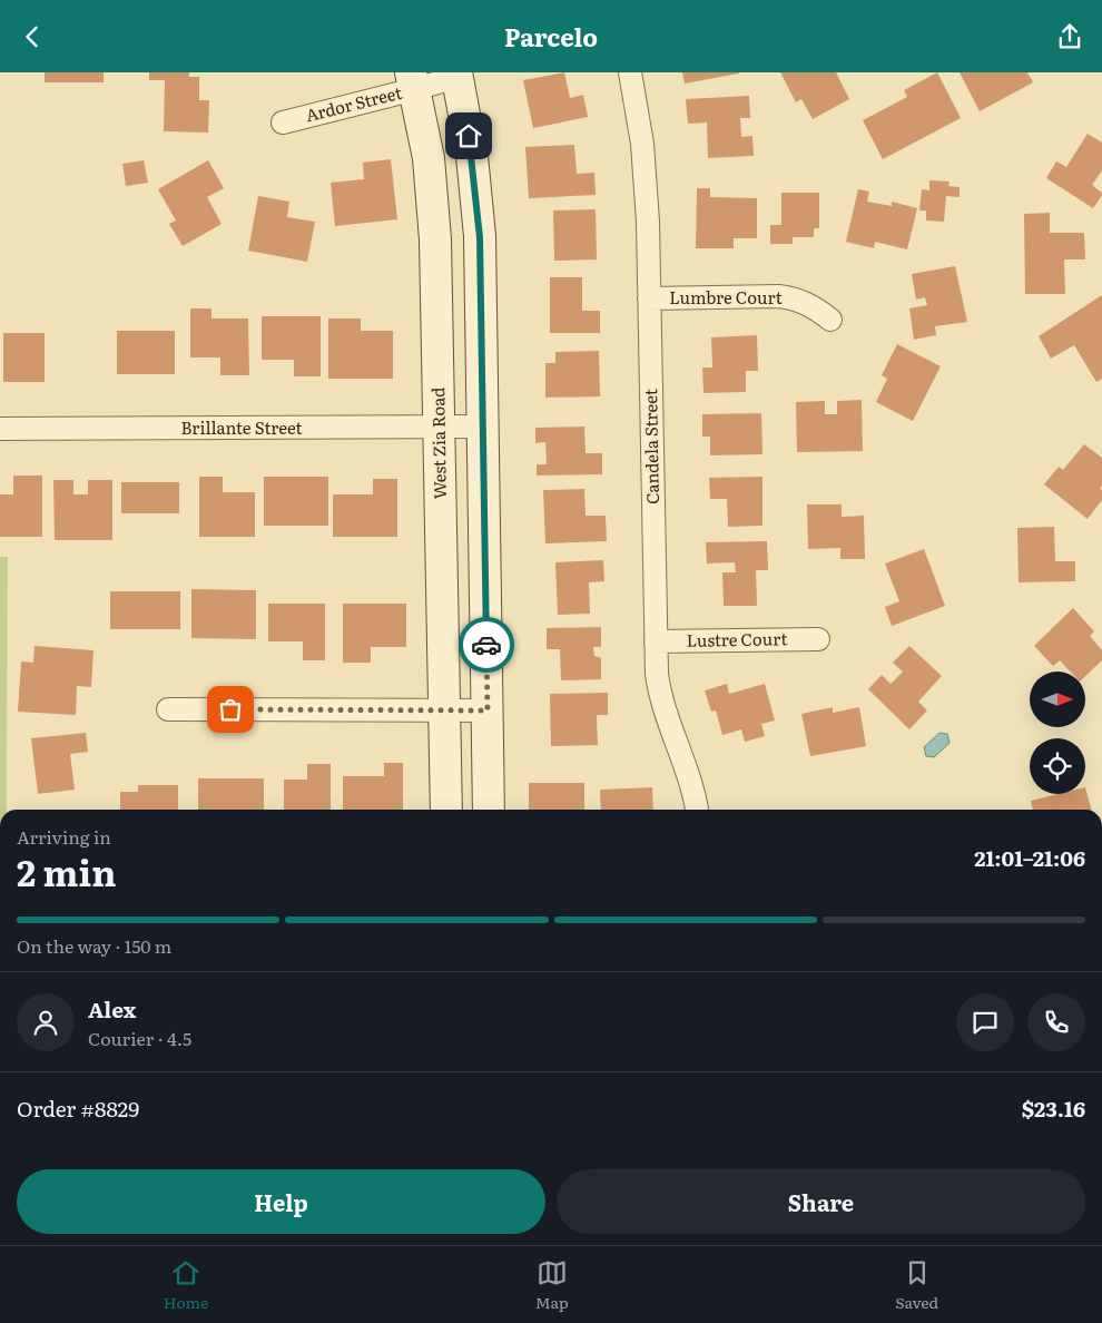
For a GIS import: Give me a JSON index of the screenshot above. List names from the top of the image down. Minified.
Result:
{"streets":{"main road":["West Zia Road"],"street":["Ardor Street","Lumbre Court","Brillante Street","Candela Street","Lustre Court"]},"crossings":[["Ardor Street","West Zia Road"],["Lumbre Court","Candela Street"],["Brillante Street","West Zia Road"],["Candela Street","Lustre Court"]],"north":"right","page":{"header":"Parcelo","heading":["2 min","Arriving in","21:01–21:06"],"panel":["Alex","Courier · 4.5","Order #8829","$23.16"],"bar":"On the way · 150 m","buttons":["Help","Share"],"tabs":["Home","Map","Saved"]}}
